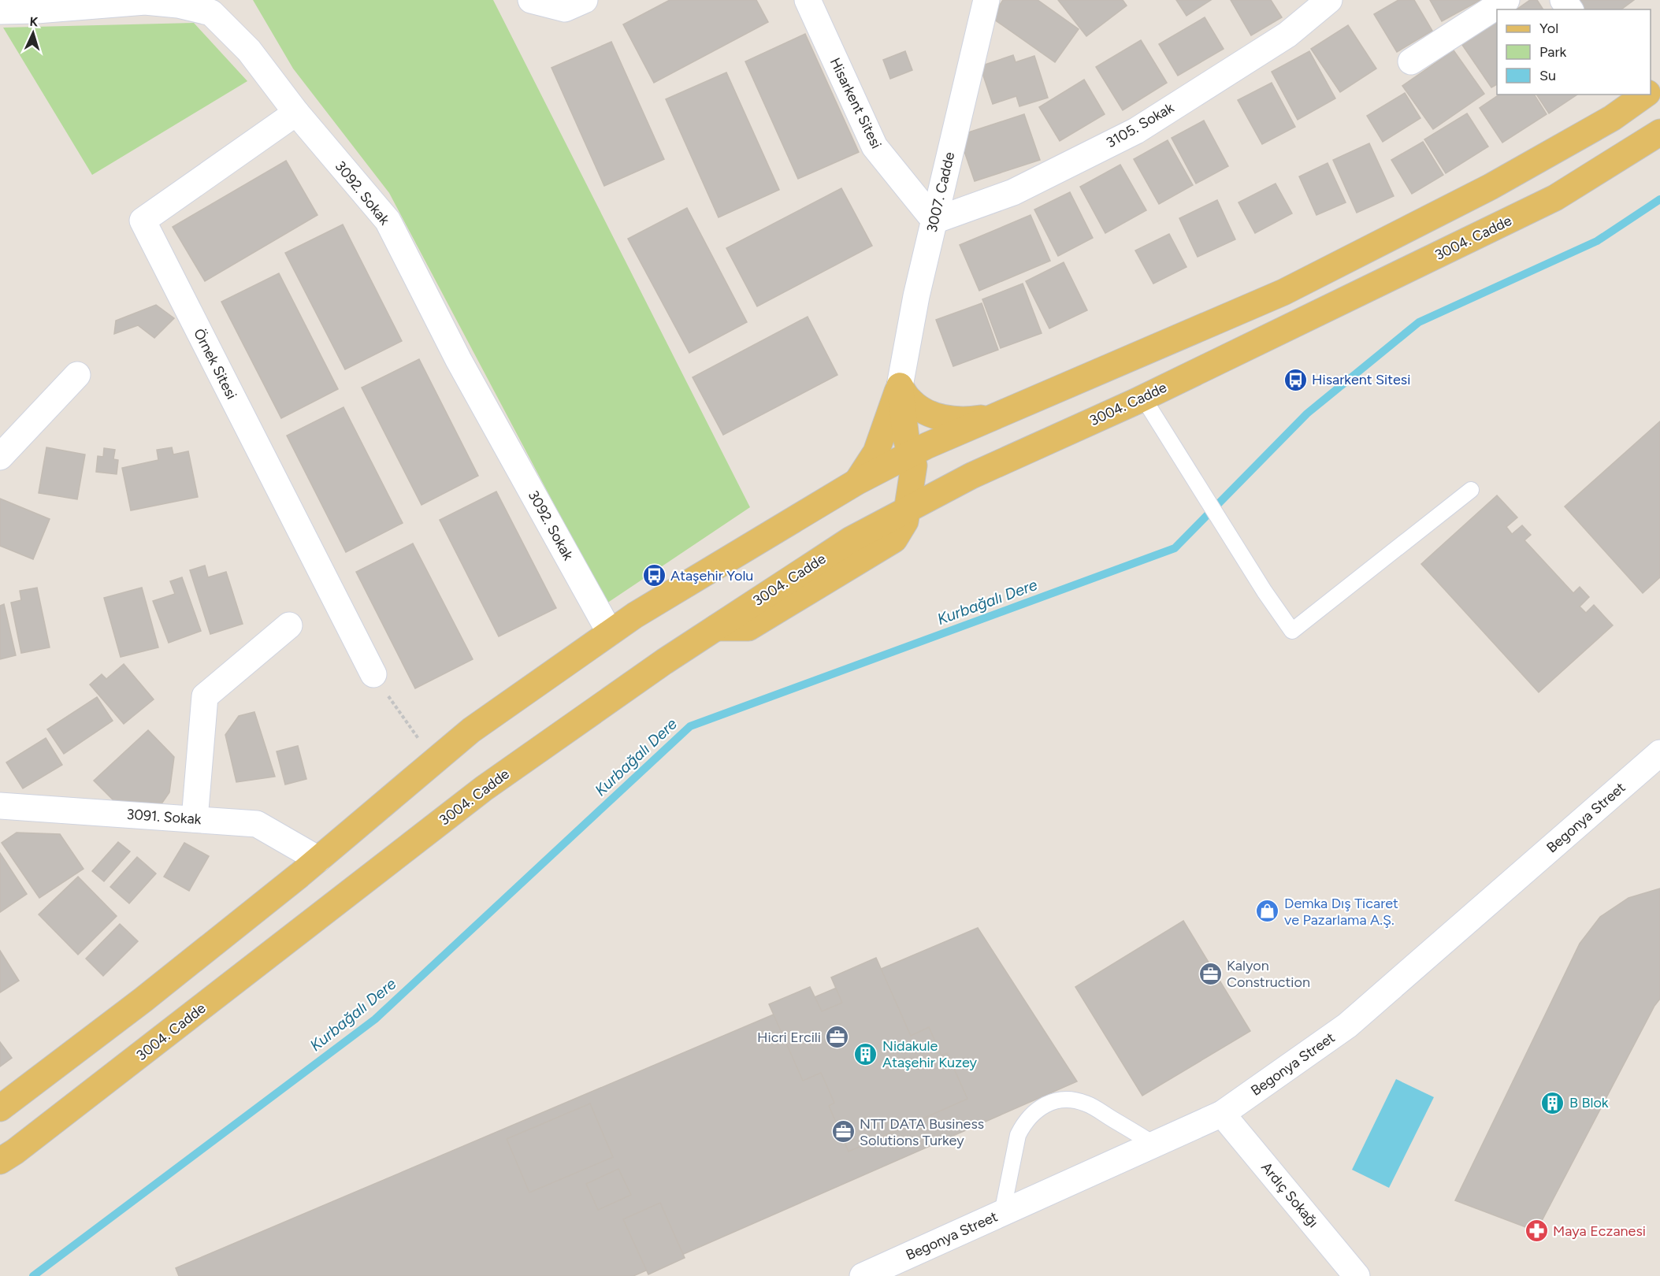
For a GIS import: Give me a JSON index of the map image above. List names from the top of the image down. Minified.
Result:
{"streets":{"main road":["3004. Cadde"],"street":["Hisarkent Sitesi","3105. Sokak","3007. Cadde","3092. Sokak","Örnek Sitesi","3091. Sokak","Begonya Street","Ardıç Sokağı"]},"crossings":[["Hisarkent Sitesi","3105. Sokak"],["Hisarkent Sitesi","3007. Cadde"],["3105. Sokak","3007. Cadde"],["3092. Sokak","Örnek Sitesi"],["Begonya Street","Ardıç Sokağı"]],"water":["Kurbağalı Dere"],"places":{"bus stop":["Hisarkent Sitesi","Ataşehir Yolu"],"shop":["Demka Dış Ticaret ve Pazarlama A.Ş."],"office":["Kalyon Construction","Hicri Ercili","NTT DATA Business Solutions Turkey"],"building":["Nidakule Ataşehir Kuzey","B Blok"],"pharmacy":["Maya Eczanesi"]},"legend":["Yol","Park","Su"],"north":"top"}
